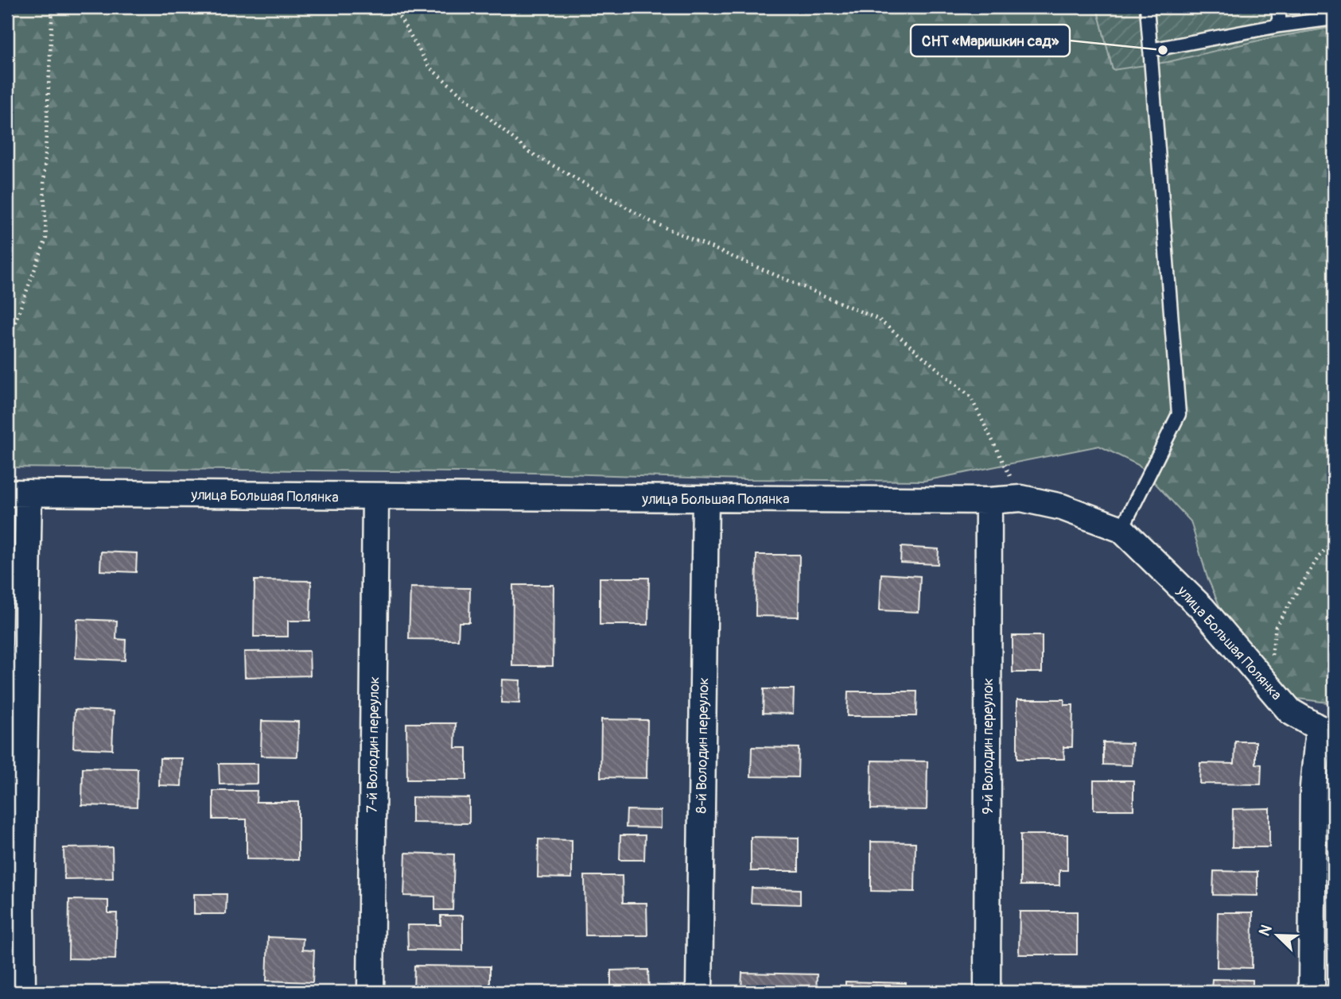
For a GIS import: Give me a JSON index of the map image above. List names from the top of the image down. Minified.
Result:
{"streets":{"street":["улица Большая Полянка","7-й Володин переулок","8-й Володин переулок","9-й Володин переулок"]},"crossings":[["улица Большая Полянка","7-й Володин переулок"],["улица Большая Полянка","8-й Володин переулок"],["улица Большая Полянка","9-й Володин переулок"]],"places":["СНТ «Маришкин сад»"],"north":"top left"}
